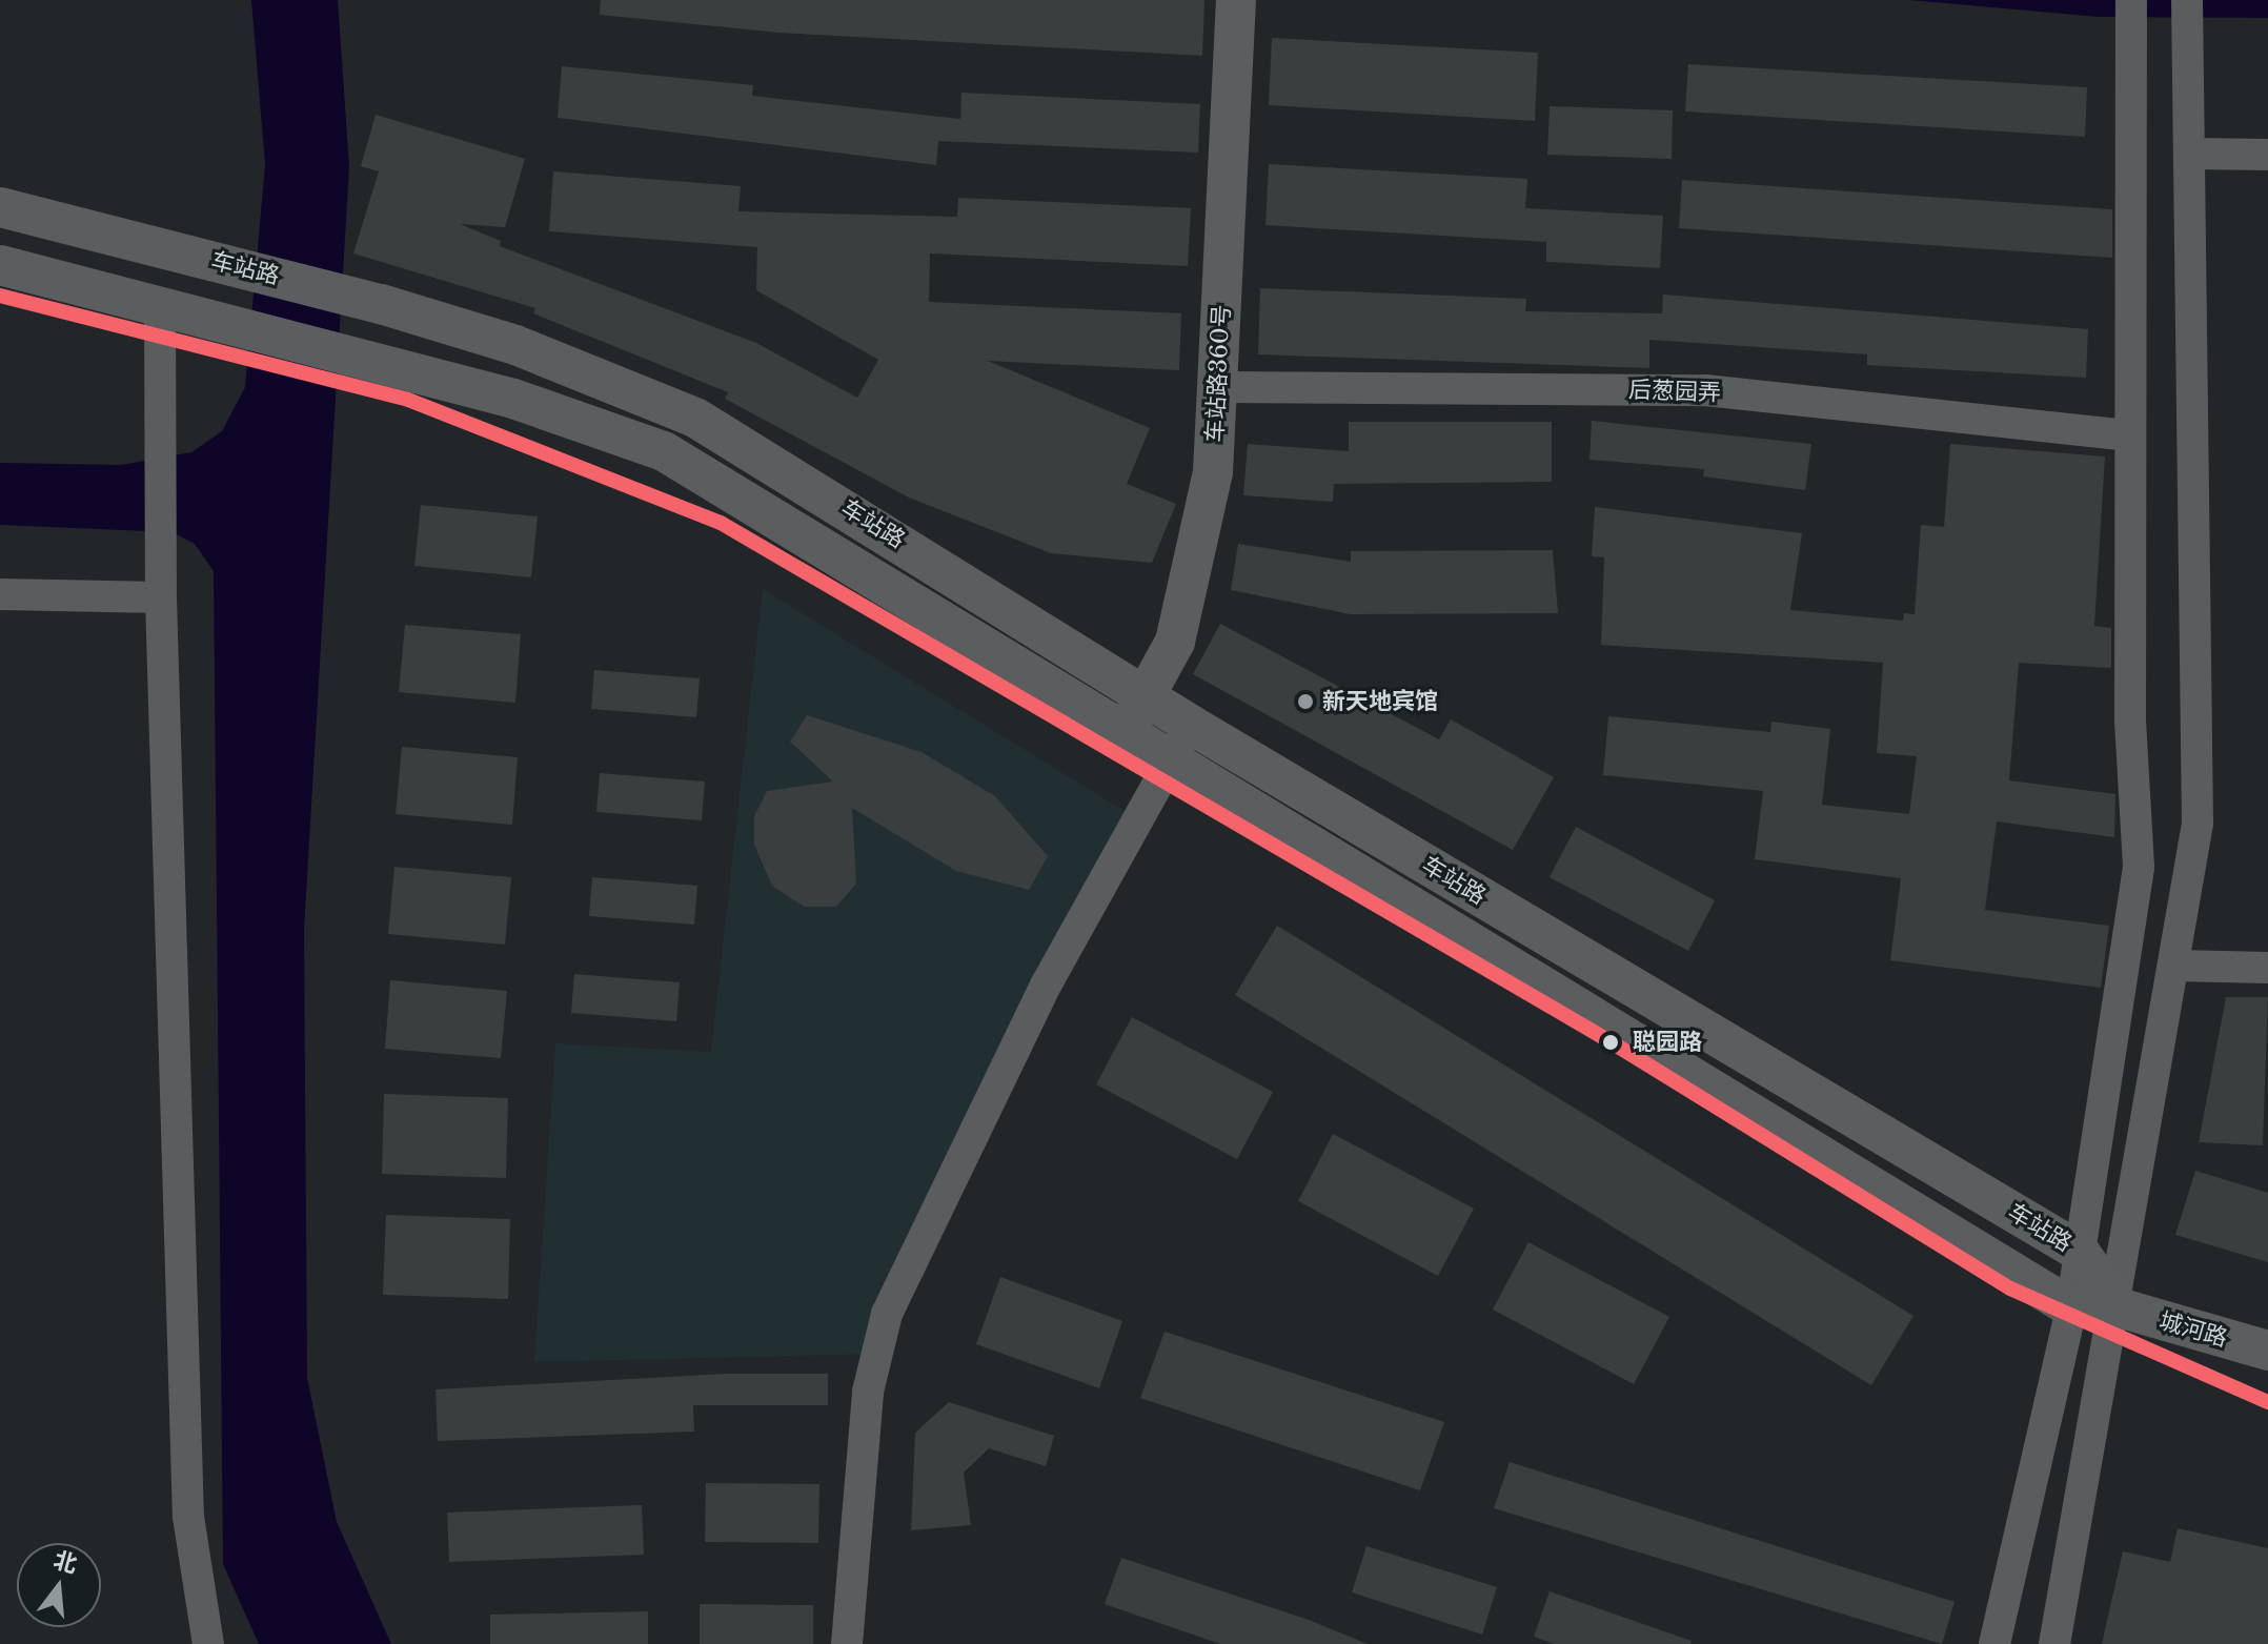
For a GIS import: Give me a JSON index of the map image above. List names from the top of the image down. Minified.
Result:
{"streets":{"main road":["车站路","车站路360号","城河路"],"street":["后葱园弄"]},"crossings":[["车站路","车站路360号"],["车站路","城河路"],["车站路360号","后葱园弄"]],"places":["新天地宾馆","聪园路"],"north":"top"}
